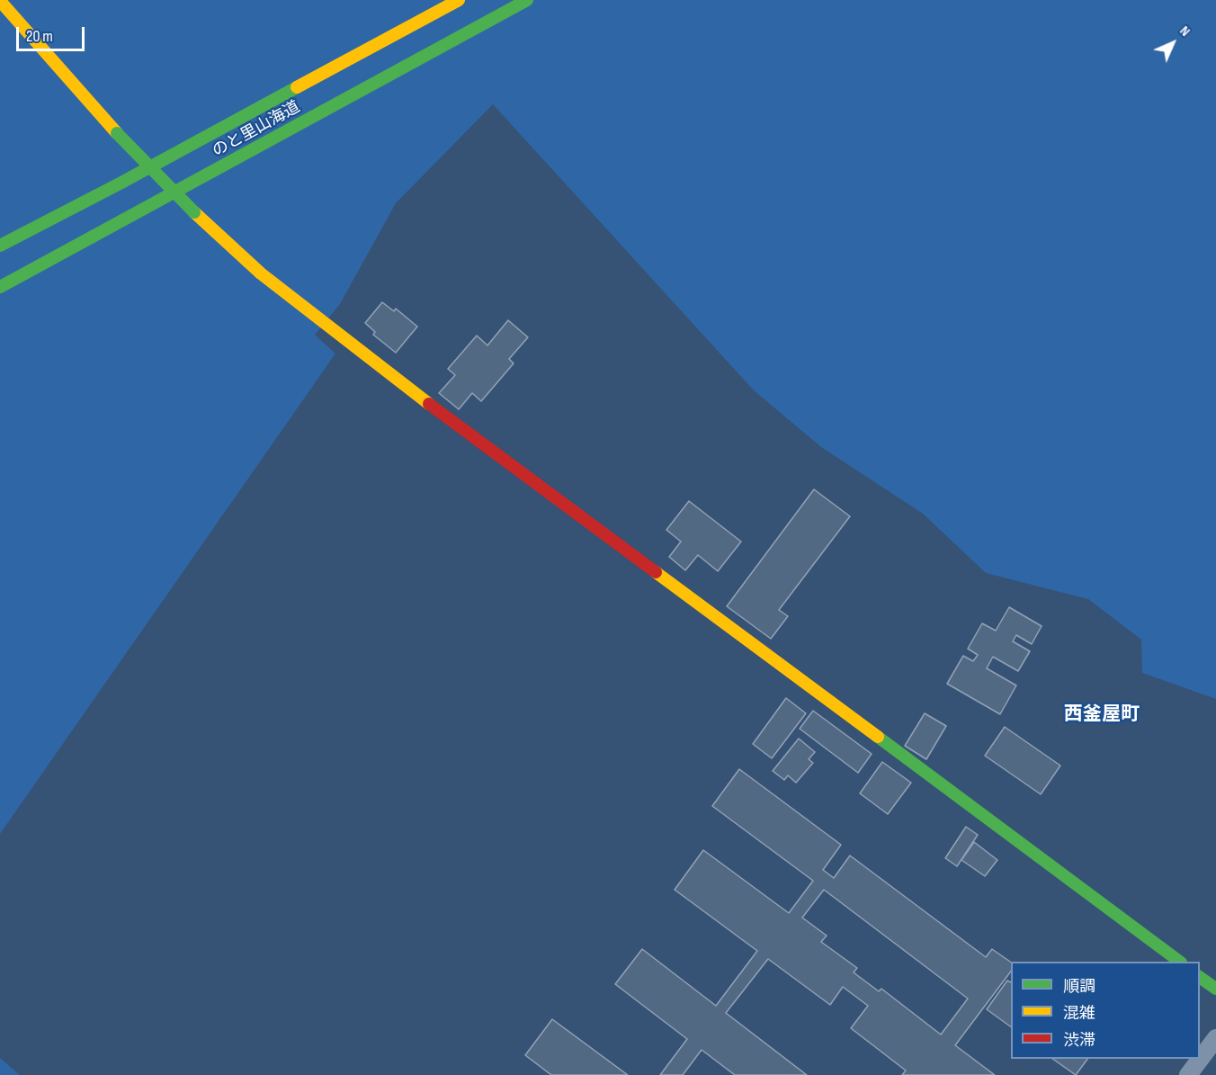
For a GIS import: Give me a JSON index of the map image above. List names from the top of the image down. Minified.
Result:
{"streets":{"main road":["のと里山海道"]},"districts":["西釜屋町"],"legend":["順調","混雑","渋滞"],"scale_bar":"20 m","north":"top right"}
